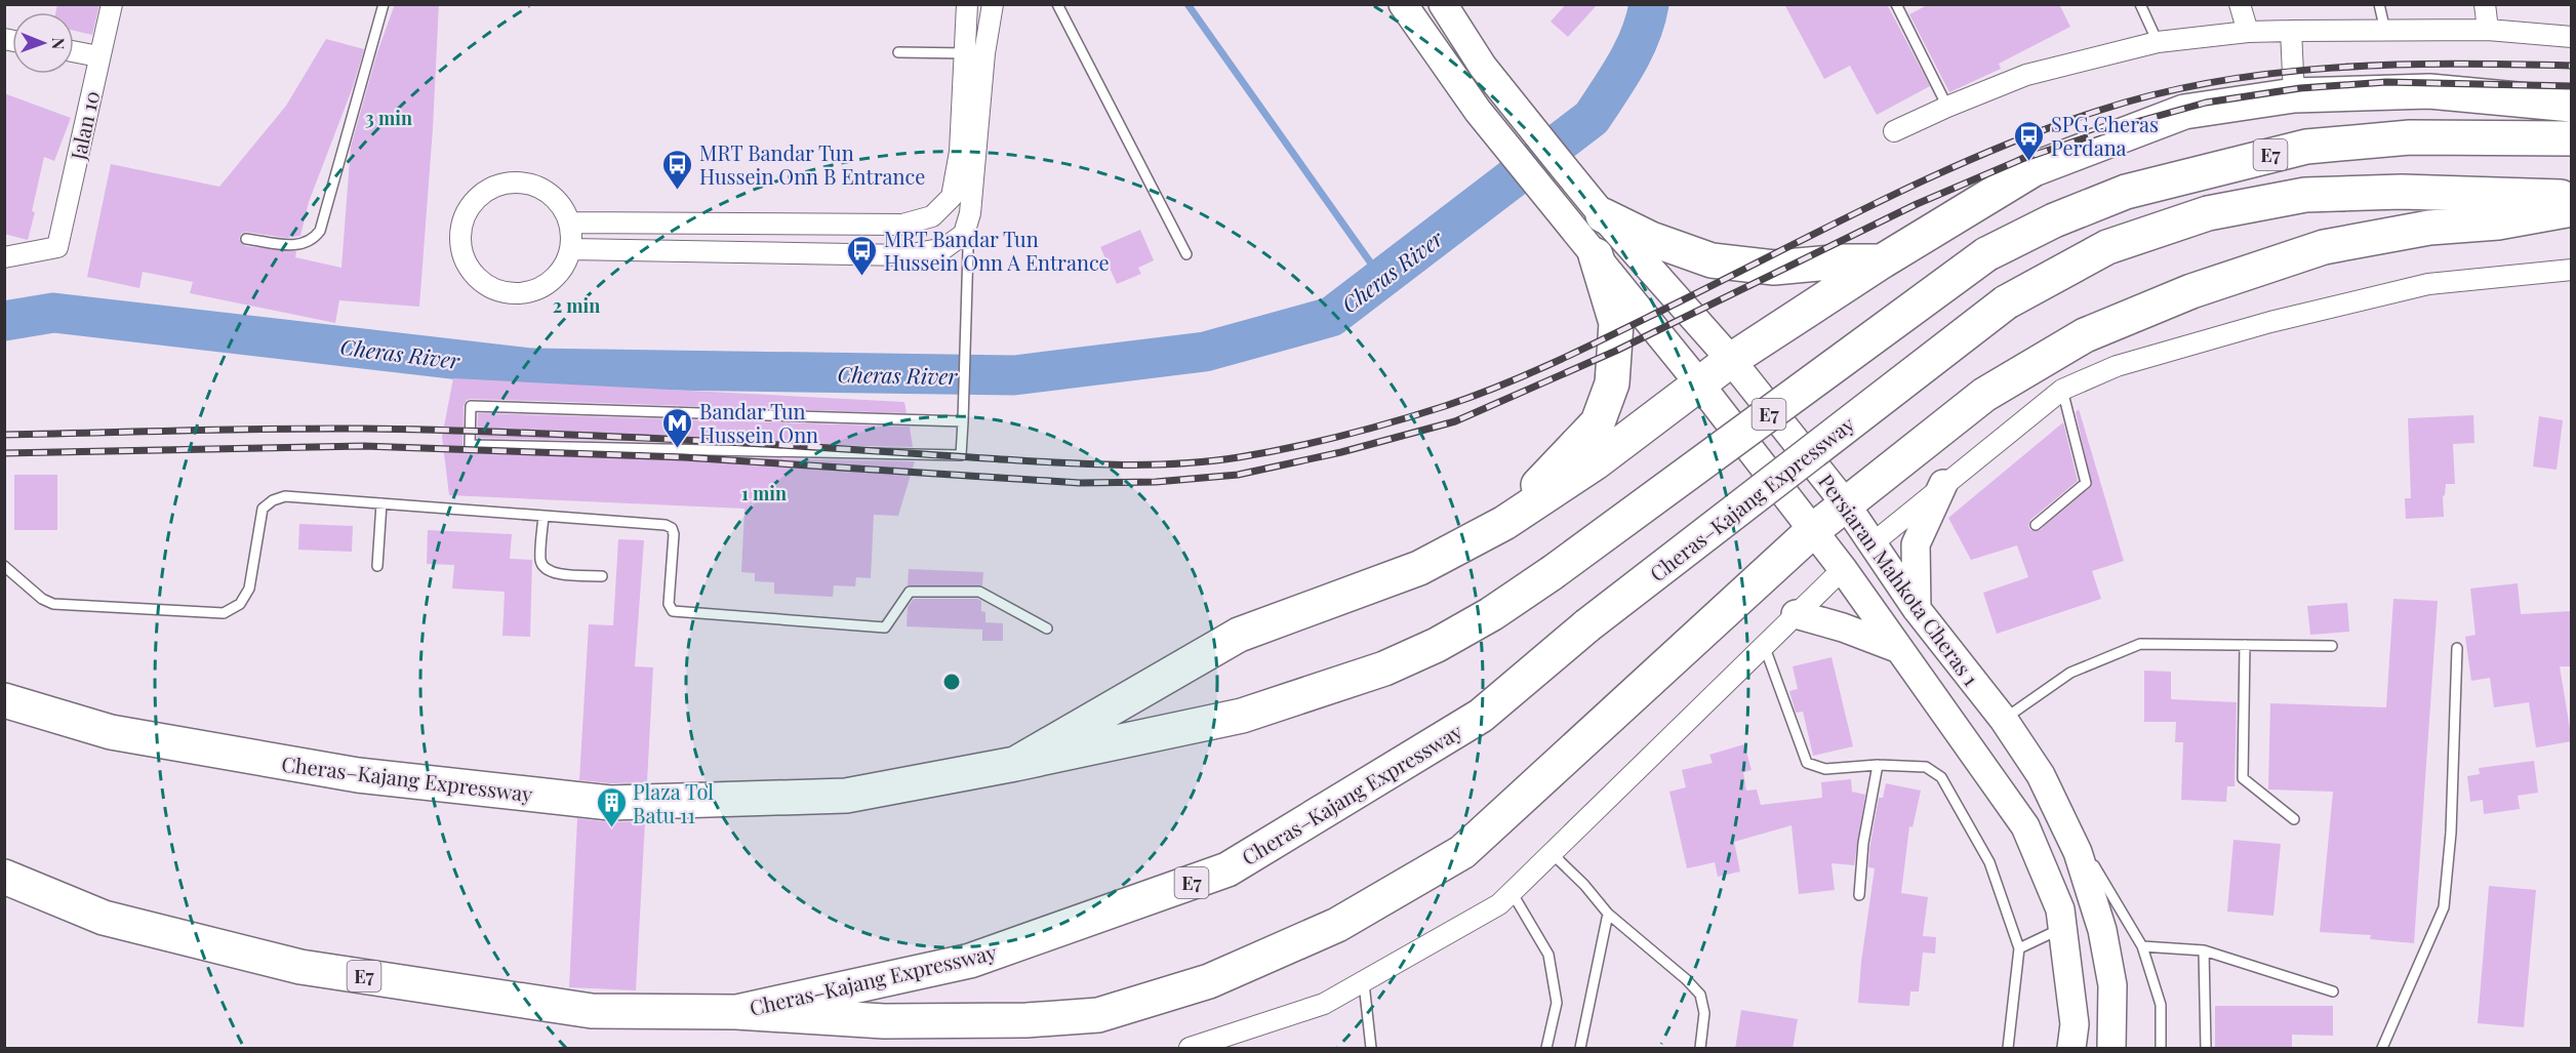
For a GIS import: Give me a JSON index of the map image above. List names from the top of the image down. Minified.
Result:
{"streets":{"highway":["E7","Cheras–Kajang Expressway"],"main road":["Persiaran Mahkota Cheras 1"],"street":["Jalan 10"]},"water":["Cheras River"],"places":{"bus stop":["SPG Cheras Perdana","MRT Bandar Tun Hussein Onn B Entrance","MRT Bandar Tun Hussein Onn A Entrance"],"metro station":["Bandar Tun Hussein Onn"],"building":["Plaza Tol Batu 11"]},"north":"right","rings":["3 min","2 min","1 min"]}
